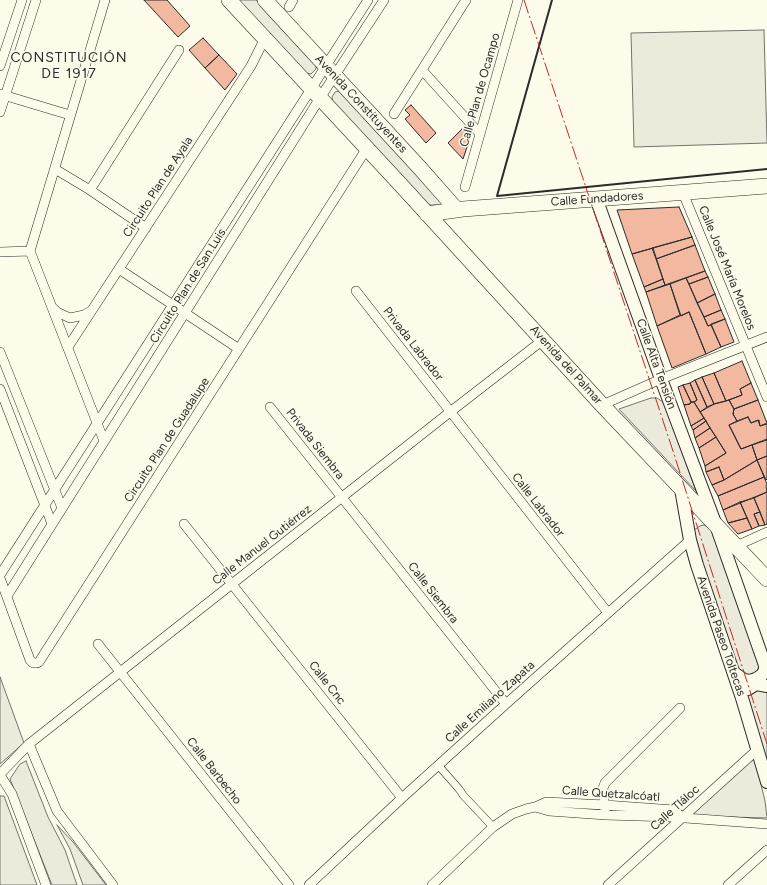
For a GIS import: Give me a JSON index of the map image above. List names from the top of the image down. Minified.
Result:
{"streets":{"main road":["Avenida Constituyentes","Calle Fundadores","Avenida del Palmar"],"street":["Calle Plan de Ocampo","Circuito Plan de Ayala","Calle José María Morelos","Circuito Plan de San Luis","Privada Labrador","Calle Alta Tensión","Circuito Plan de Guadalupe","Privada Siembra","Calle Labrador","Calle Manuel Gutiérrez","Calle Siembra","Avenida Paseo Toltecas","Calle Cnc","Calle Emiliano Zapata","Calle Barbecho","Calle Quetzalcóatl","Calle Tláloc"]},"crossings":[["Avenida Constituyentes","Calle Fundadores"],["Avenida Constituyentes","Circuito Plan de San Luis"],["Calle Fundadores","Calle José María Morelos"],["Calle Fundadores","Calle Alta Tensión"],["Calle Fundadores","Avenida del Palmar"],["Circuito Plan de San Luis","Circuito Plan de Guadalupe"],["Privada Labrador","Calle Labrador"],["Privada Labrador","Calle Manuel Gutiérrez"],["Calle Alta Tensión","Avenida del Palmar"],["Avenida del Palmar","Circuito Plan de Guadalupe"],["Avenida del Palmar","Calle Manuel Gutiérrez"],["Avenida del Palmar","Avenida Paseo Toltecas"],["Privada Siembra","Calle Manuel Gutiérrez"],["Privada Siembra","Calle Siembra"],["Calle Labrador","Calle Manuel Gutiérrez"],["Calle Labrador","Calle Emiliano Zapata"],["Calle Manuel Gutiérrez","Calle Siembra"],["Calle Manuel Gutiérrez","Calle Cnc"],["Calle Manuel Gutiérrez","Calle Barbecho"],["Calle Siembra","Calle Emiliano Zapata"],["Avenida Paseo Toltecas","Calle Emiliano Zapata"],["Avenida Paseo Toltecas","Calle Tláloc"],["Calle Cnc","Calle Emiliano Zapata"],["Calle Quetzalcóatl","Calle Tláloc"]],"districts":["CONSTITUCIÓN DE 1917"]}
